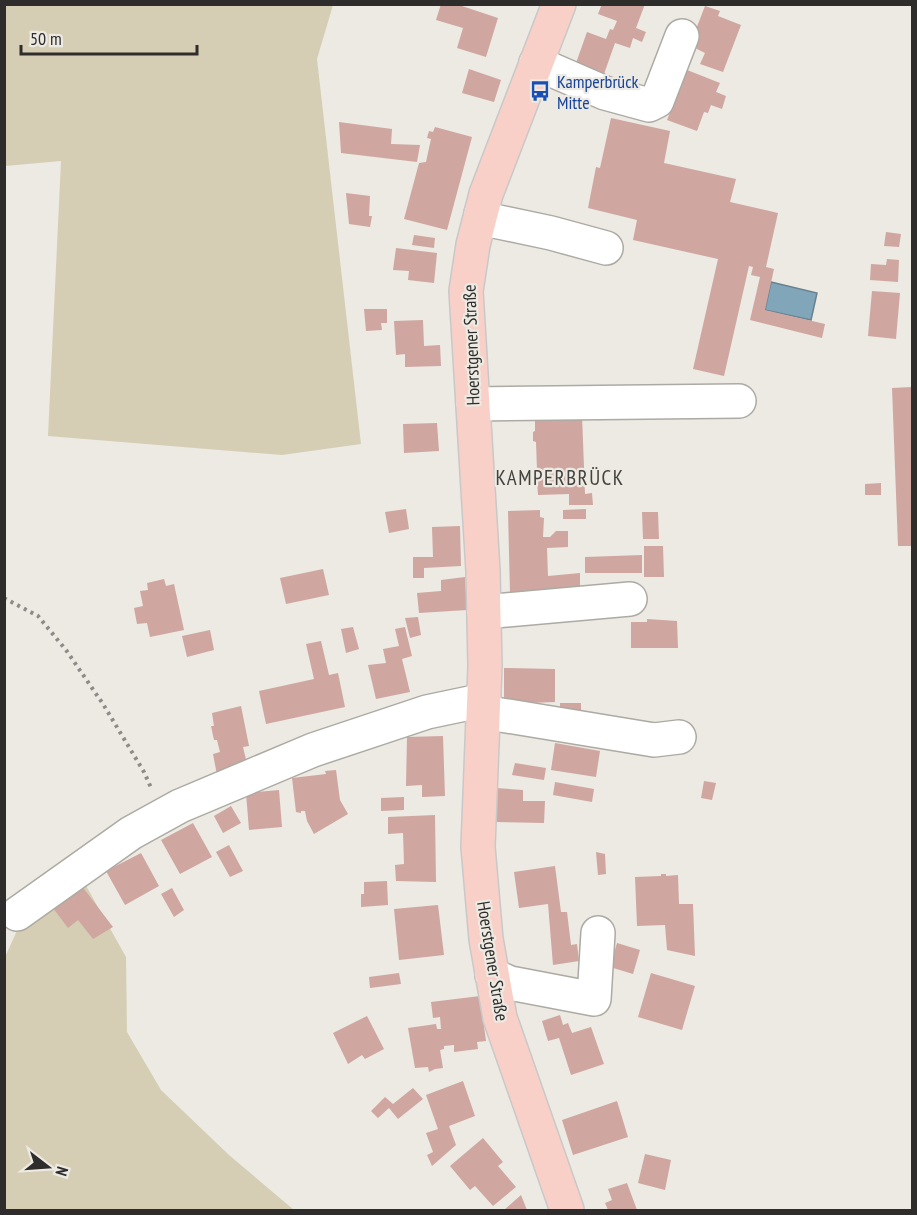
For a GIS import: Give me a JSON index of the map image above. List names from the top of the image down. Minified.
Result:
{"streets":{"main road":["Hoerstgener Straße"]},"districts":["KAMPERBRÜCK"],"places":{"bus stop":["Kamperbrück Mitte"]},"scale_bar":"50 m","north":"right"}
